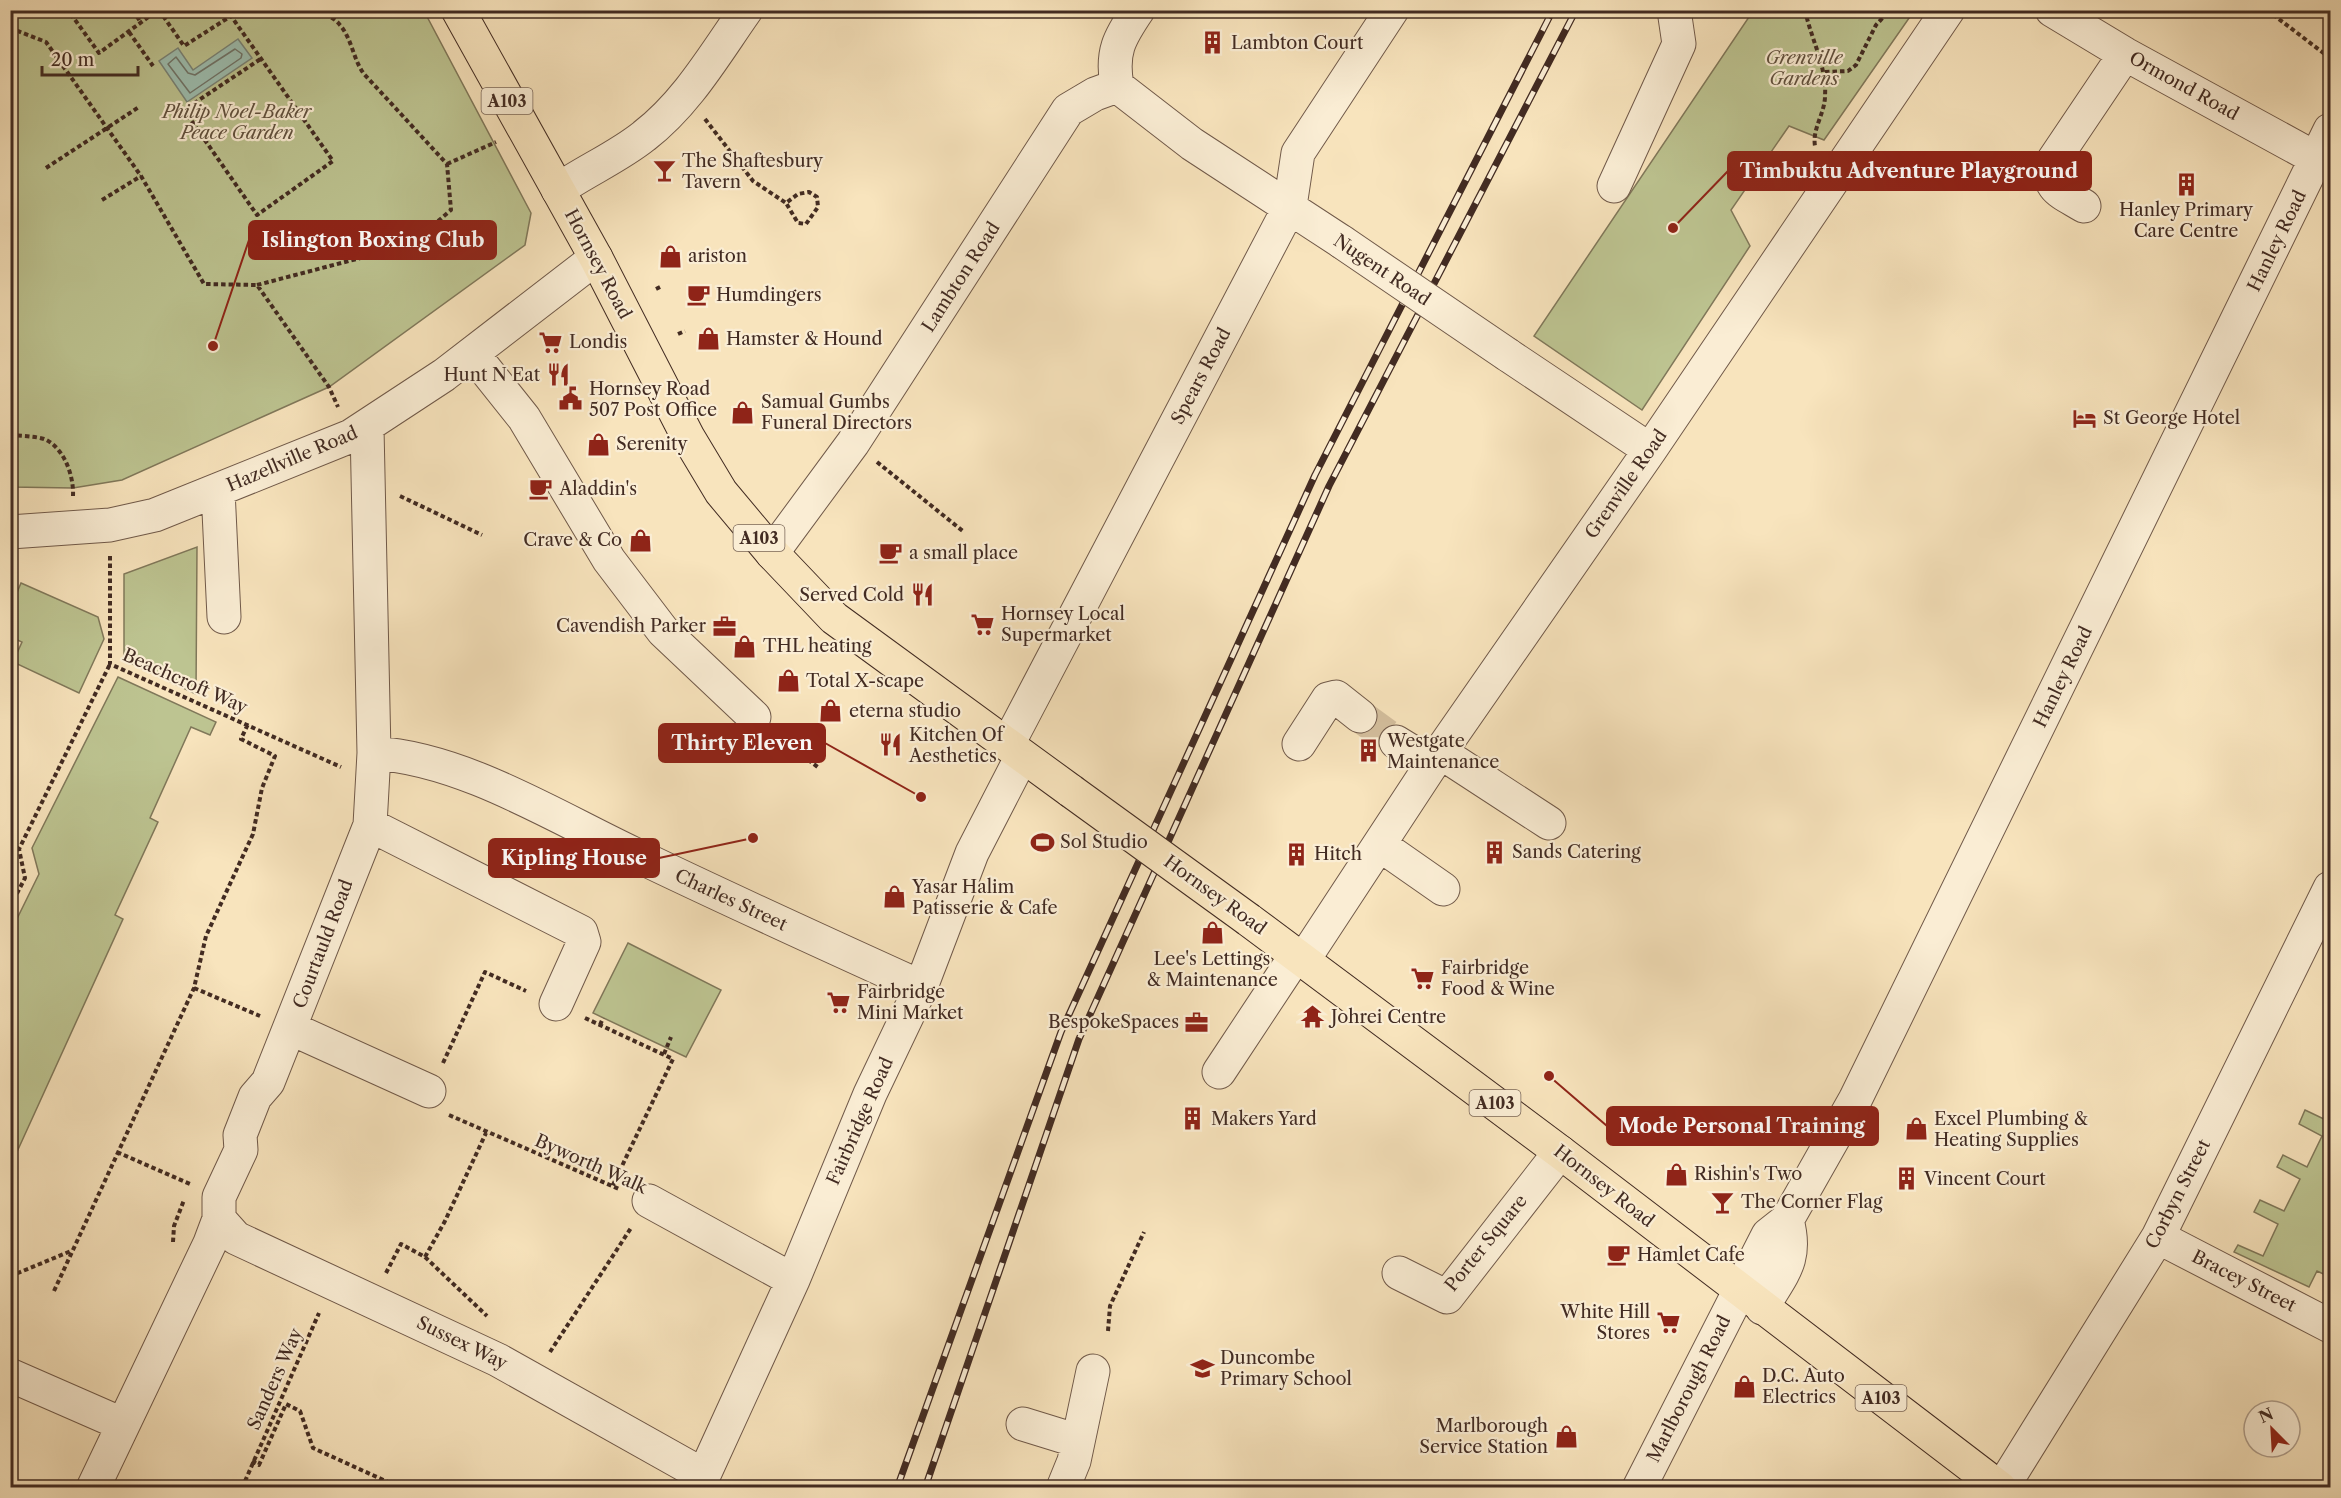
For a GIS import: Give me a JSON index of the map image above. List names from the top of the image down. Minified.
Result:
{"streets":{"main road":["A103","Hornsey Road"],"street":["Ormond Road","Hanley Road","Nugent Road","Lambton Road","Spears Road","Hazellville Road","Grenville Road","Charles Street","Courtauld Road","Fairbridge Road","Corbyn Street","Porter Square","Bracey Street","Sussex Way","Marlborough Road"],"path":["Beachcroft Way","Byworth Walk","Sanders Way"]},"crossings":[["Ormond Road","Hanley Road"],["A103","Hornsey Road"],["Hanley Road","Hornsey Road"],["Hanley Road","Marlborough Road"],["Hornsey Road","Lambton Road"],["Hornsey Road","Spears Road"],["Hornsey Road","Hazellville Road"],["Hornsey Road","Grenville Road"],["Hornsey Road","Fairbridge Road"],["Hornsey Road","Corbyn Street"],["Hornsey Road","Porter Square"],["Hornsey Road","Marlborough Road"],["Nugent Road","Lambton Road"],["Nugent Road","Spears Road"],["Nugent Road","Grenville Road"],["Spears Road","Fairbridge Road"],["Hazellville Road","Beachcroft Way"],["Hazellville Road","Courtauld Road"],["Beachcroft Way","Charles Street"],["Beachcroft Way","Courtauld Road"],["Charles Street","Courtauld Road"],["Charles Street","Fairbridge Road"],["Courtauld Road","Sussex Way"],["Fairbridge Road","Sussex Way"],["Byworth Walk","Sussex Way"],["Corbyn Street","Bracey Street"],["Sussex Way","Sanders Way"]],"parks":["Grenville Gardens","Philip Noel-Baker Peace Garden"],"places":{"building":["Lambton Court","Hanley Primary Care Centre","Westgate Maintenance","Sands Catering","Hitch","Makers Yard","Vincent Court"],"bar":["The Shaftesbury Tavern","The Corner Flag"],"other":["Timbuktu Adventure Playground","Islington Boxing Club","Thirty Eleven","Kipling House","Mode Personal Training"],"shop":["ariston","Hamster & Hound","Samual Gumbs Funeral Directors","Serenity","Crave & Co","THL heating","Total X-scape","eterna studio","Yasar Halim Patisserie & Cafe","Lee's Lettings & Maintenance","Excel Plumbing & Heating Supplies","Rishin's Two","D.C. Auto Electrics","Marlborough Service Station"],"cafe":["Humdingers","Aladdin's","a small place","Hamlet Cafe"],"supermarket":["Londis","Hornsey Local Supermarket","Fairbridge Food & Wine","Fairbridge Mini Market","White Hill Stores"],"restaurant":["Hunt N Eat","Served Cold","Kitchen Of Aesthetics"],"public building":["Hornsey Road 507 Post Office"],"hotel":["St George Hotel"],"office":["Cavendish Parker","BespokeSpaces"],"sports":["Sol Studio"],"temple":["Johrei Centre"],"school or university":["Duncombe Primary School"]},"scale_bar":"20 m","north":"top left"}
